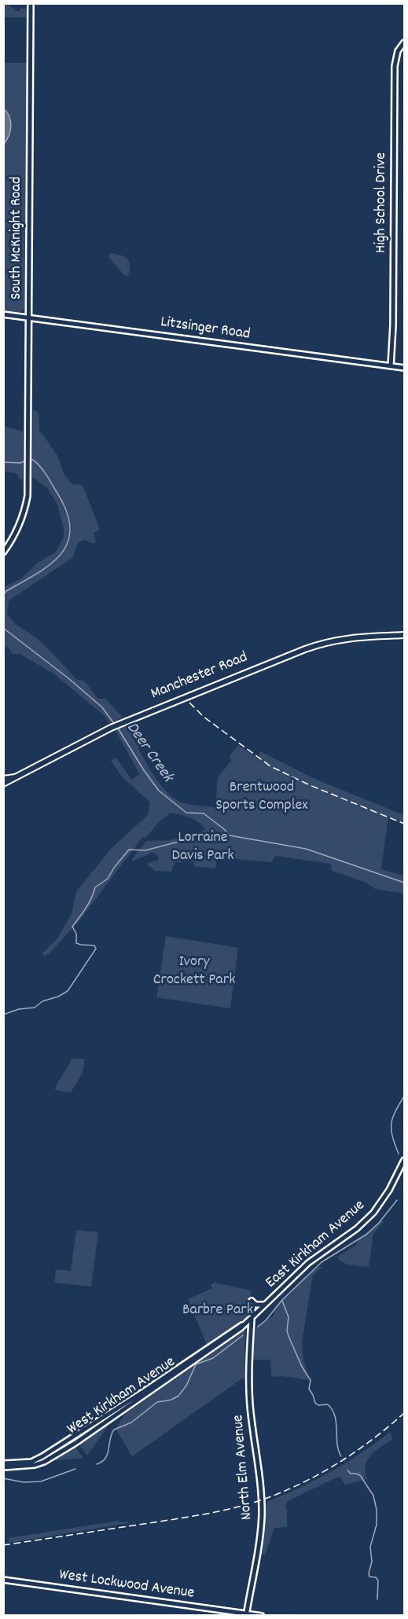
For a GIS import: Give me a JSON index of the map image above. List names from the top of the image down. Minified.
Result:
{"streets":{"main road":["High School Drive","South McKnight Road","Litzsinger Road","Manchester Road","East Kirkham Avenue","West Kirkham Avenue","North Elm Avenue","West Lockwood Avenue"]},"crossings":[["High School Drive","Litzsinger Road"],["South McKnight Road","Litzsinger Road"],["East Kirkham Avenue","West Kirkham Avenue"],["East Kirkham Avenue","North Elm Avenue"],["West Kirkham Avenue","North Elm Avenue"],["North Elm Avenue","West Lockwood Avenue"]],"water":["Deer Creek"],"parks":["Brentwood Sports Complex","Lorraine Davis Park","Ivory Crockett Park","Barbre Park"]}
